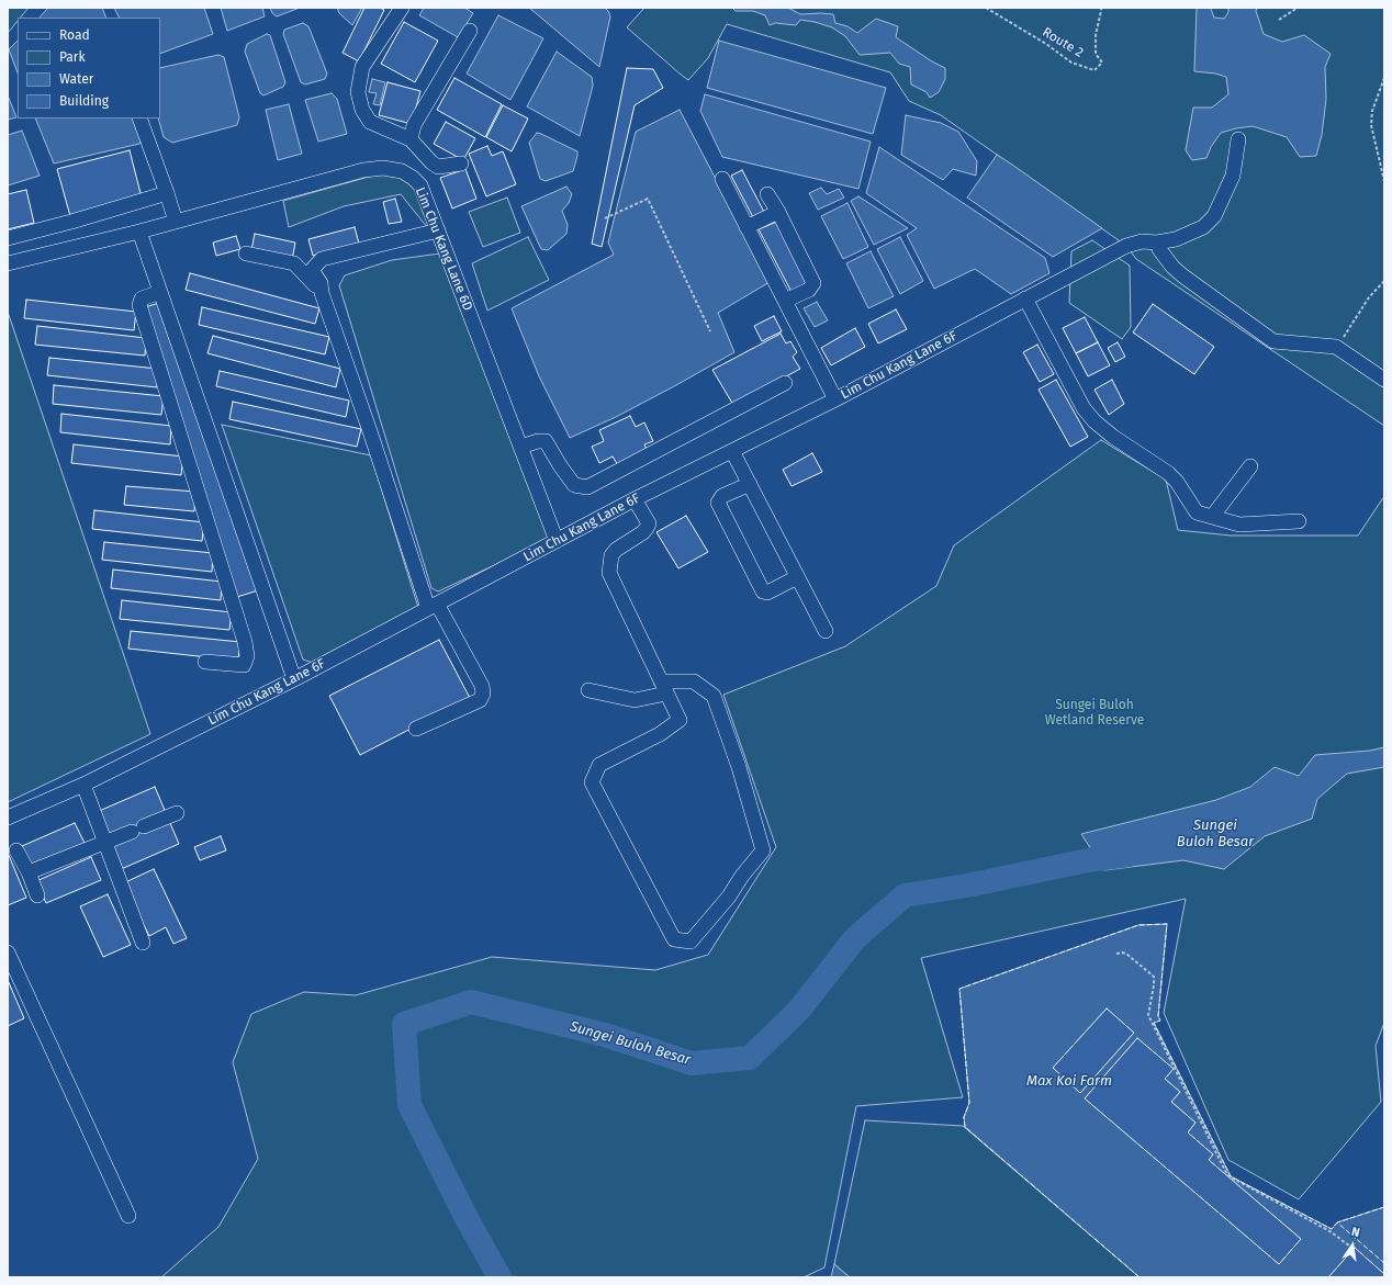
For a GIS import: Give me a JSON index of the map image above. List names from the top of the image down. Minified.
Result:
{"streets":{"street":["Lim Chu Kang Lane 6D","Lim Chu Kang Lane 6F"],"path":["Route 2"]},"crossings":[["Lim Chu Kang Lane 6D","Lim Chu Kang Lane 6F"]],"water":["Sungei Buloh Besar","Max Koi Farm"],"parks":["Sungei Buloh Wetland Reserve"],"legend":["Road","Park","Water","Building"],"north":"top"}
